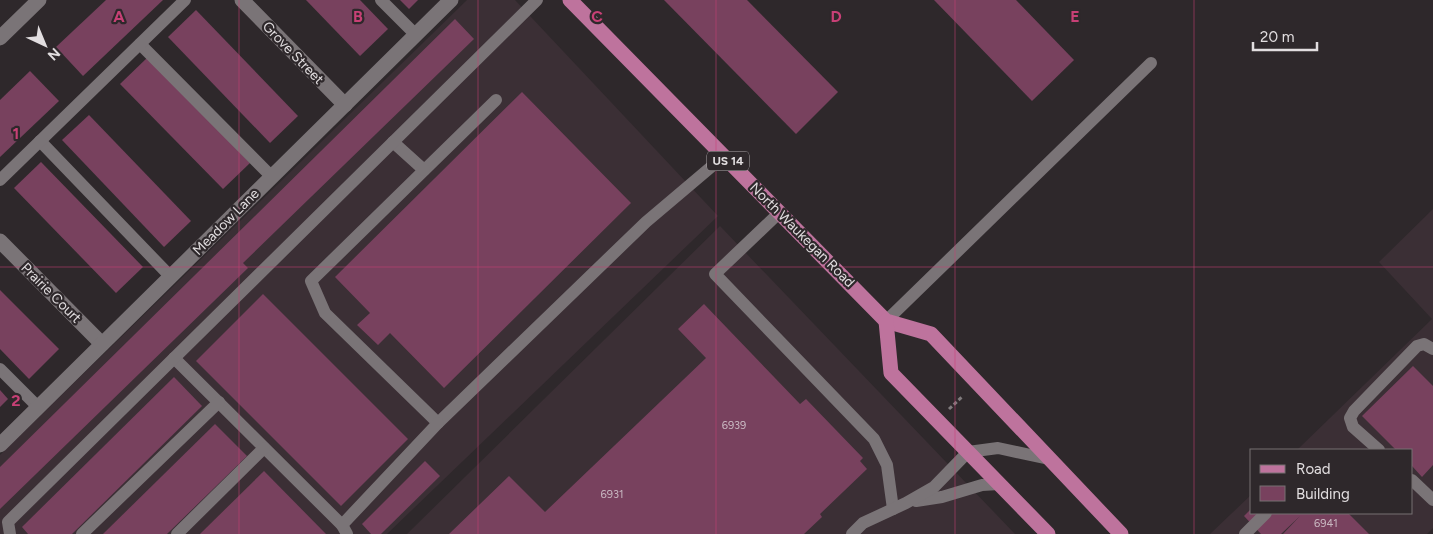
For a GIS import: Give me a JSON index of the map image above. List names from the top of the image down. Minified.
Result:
{"streets":{"main road":["US 14","North Waukegan Road"],"street":["Grove Street","Meadow Lane","Prairie Court"]},"crossings":[["Grove Street","Meadow Lane"],["Meadow Lane","Prairie Court"]],"house_numbers":["6939","6931","6941"],"legend":["Road","Building"],"scale_bar":"20 m","north":"bottom right","grid":{"columns":["A","B","C","D","E"],"rows":["1","2"]}}
